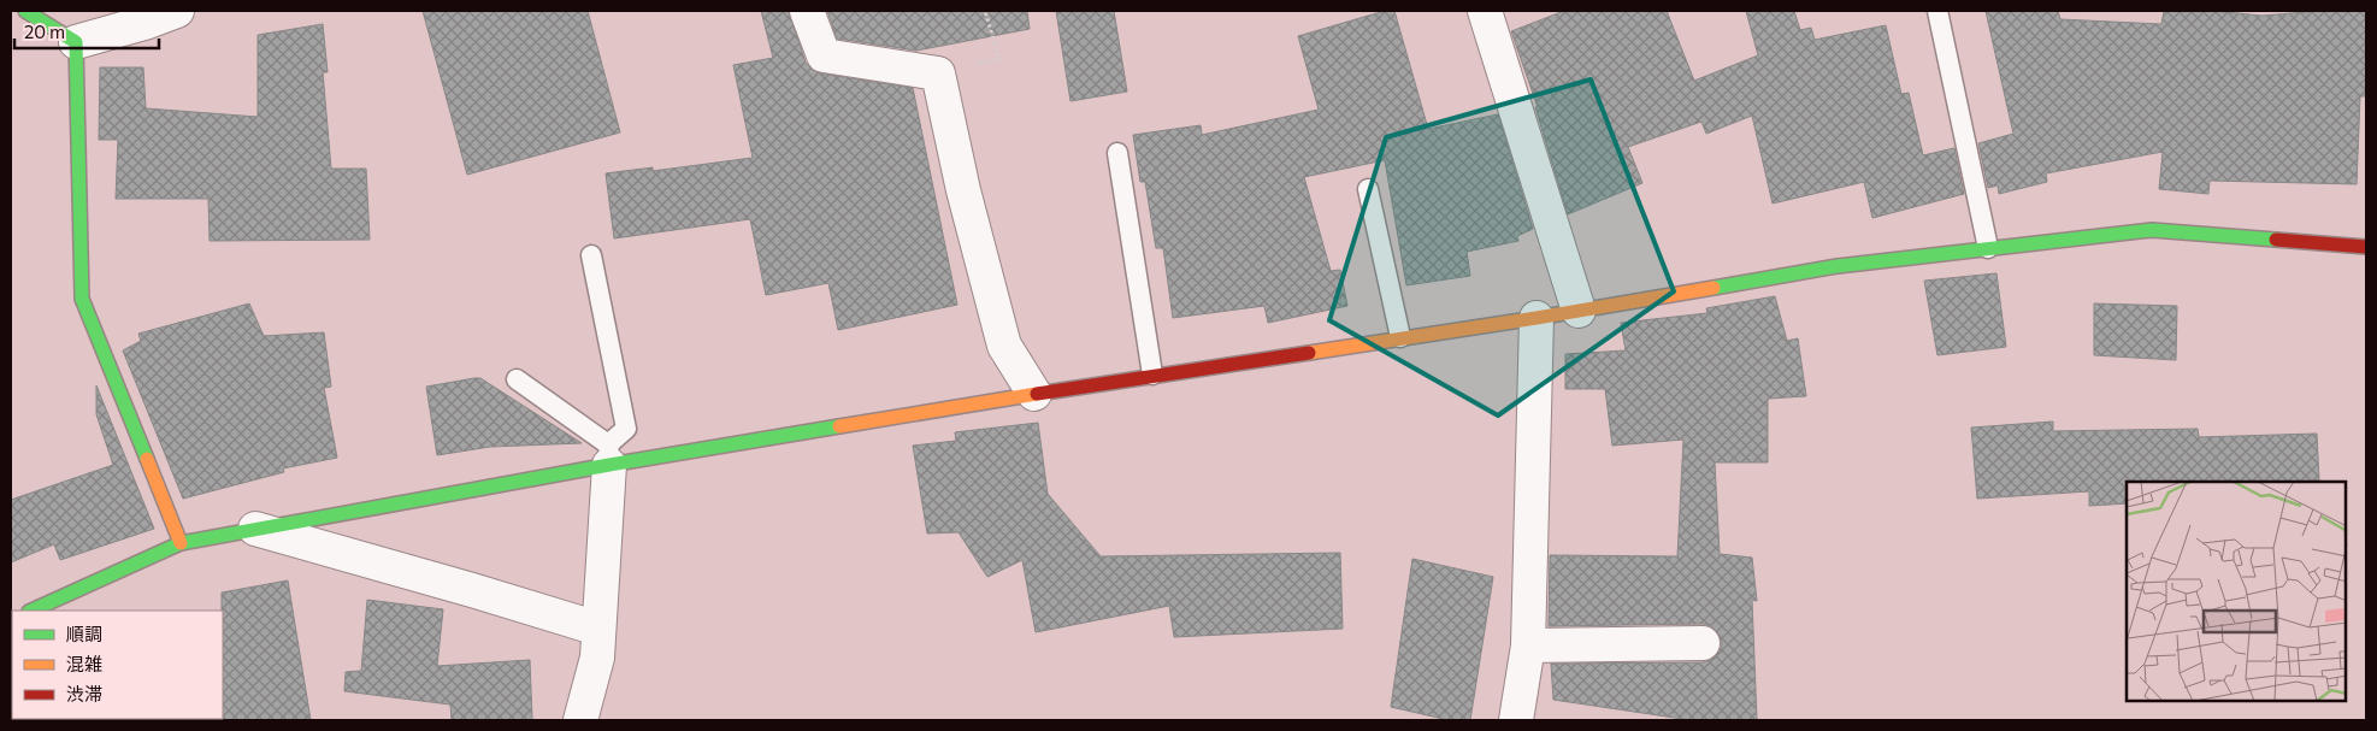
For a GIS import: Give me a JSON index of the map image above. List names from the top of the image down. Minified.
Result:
{"legend":["順調","混雑","渋滞"],"scale_bar":"20 m"}
